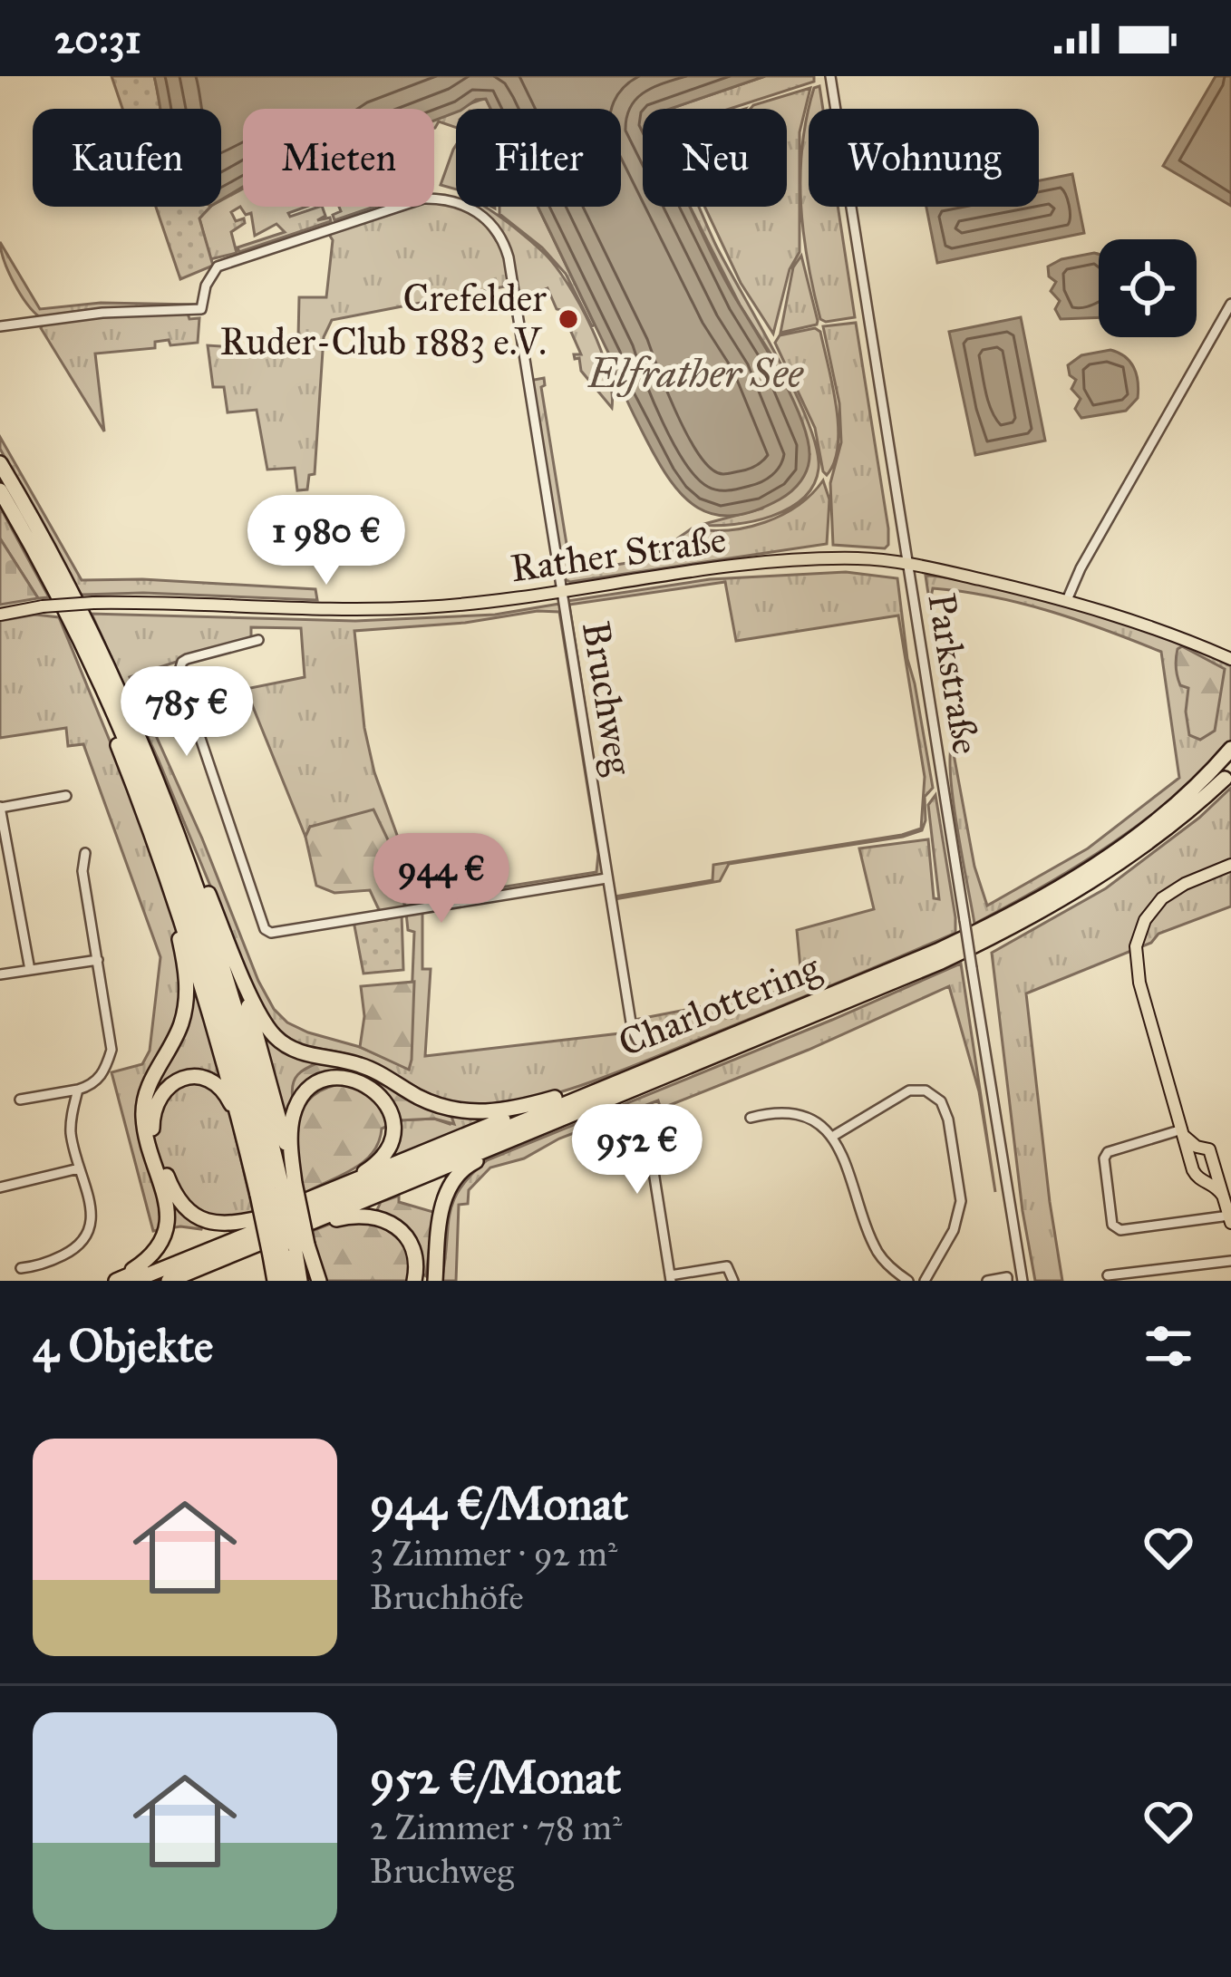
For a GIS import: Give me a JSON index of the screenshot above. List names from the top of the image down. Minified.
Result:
{"streets":{"highway":["Charlottering"],"main road":["Rather Straße"],"street":["Parkstraße","Bruchweg"]},"crossings":[["Rather Straße","Parkstraße"],["Rather Straße","Bruchweg"]],"water":["Elfrather See"],"places":["Crefelder Ruder-Club 1883 e.V."],"page":{"status":"20:31","chip":["Kaufen","Mieten","Filter","Neu","Wohnung"],"price":["1 980 €","785 €","944 €","952 €"],"heading":"4 Objekte","list":[{"name":"944 €/Monat","note":"3 Zimmer · 92 m² · Bruchhöfe"},{"name":"952 €/Monat","note":"2 Zimmer · 78 m² · Bruchweg"}]}}
